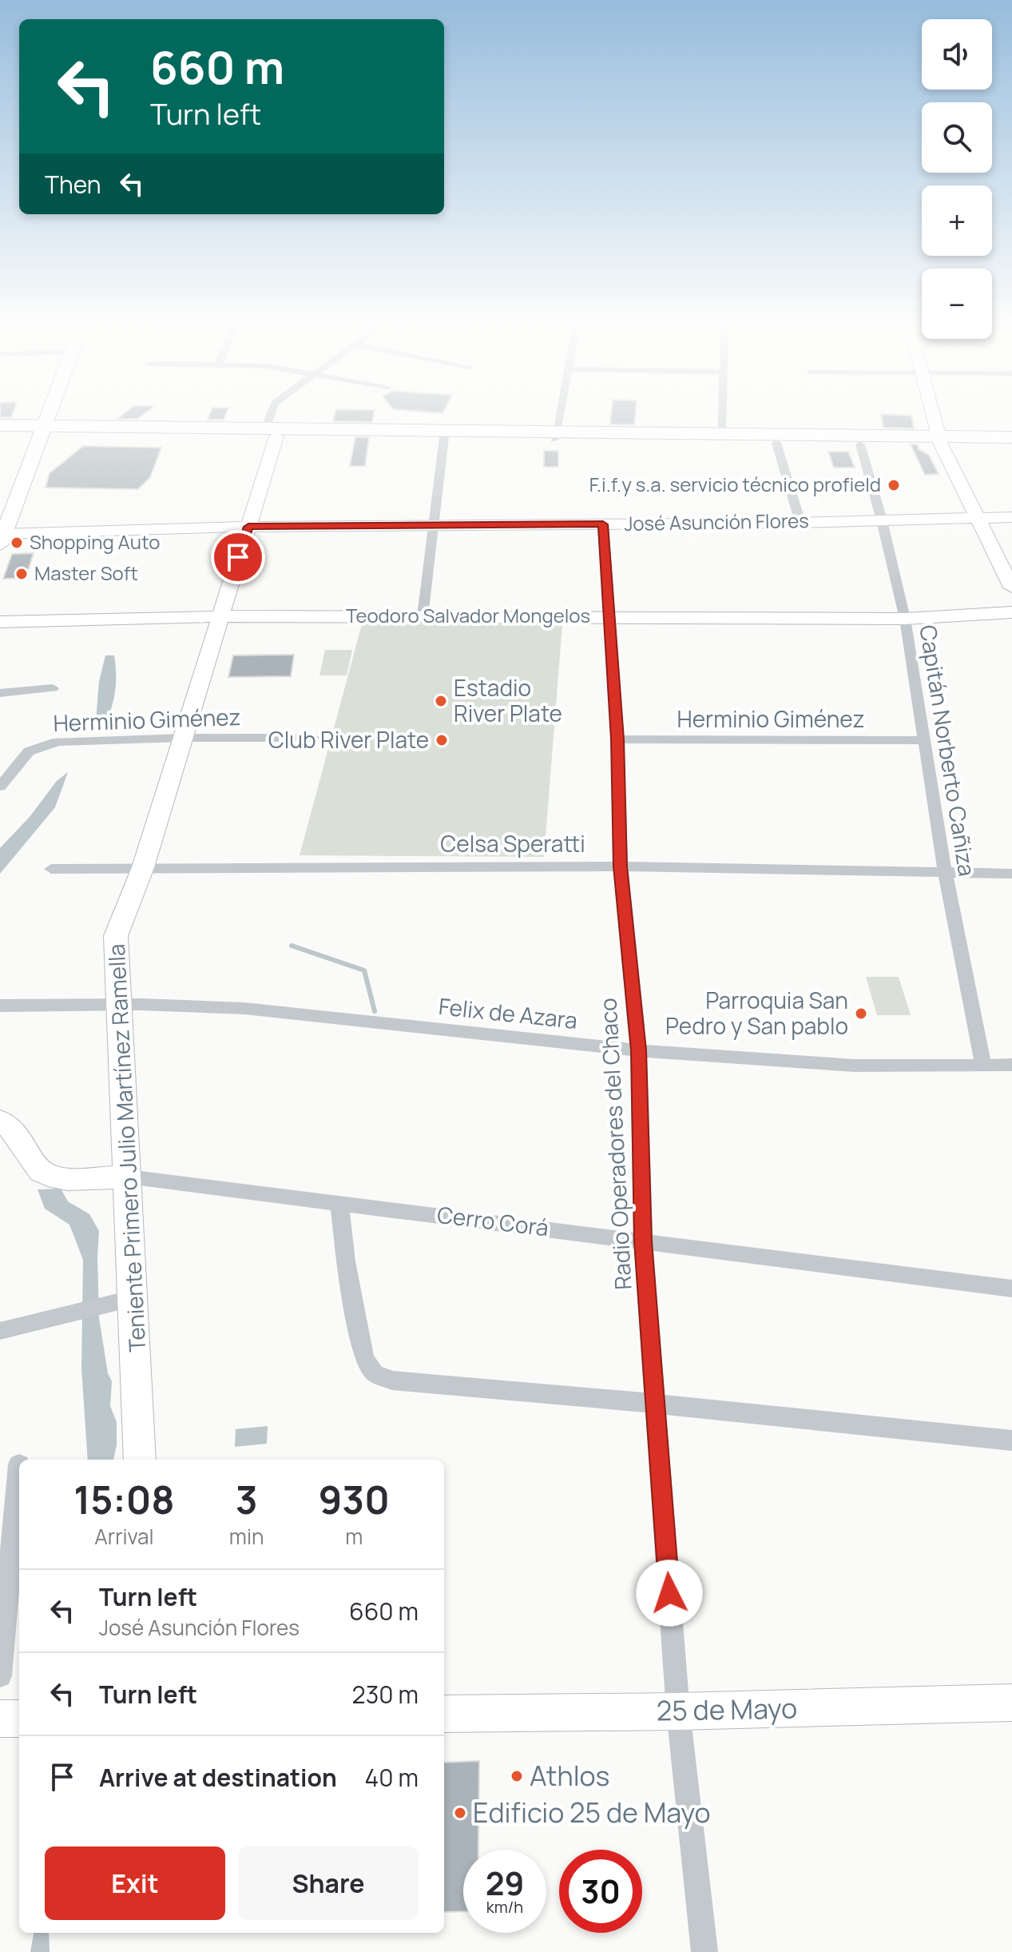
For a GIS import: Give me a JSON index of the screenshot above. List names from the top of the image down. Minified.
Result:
{"streets":{"street":["José Asunción Flores","Teodoro Salvador Mongelos","Herminio Giménez","Capitán Norberto Cañiza","Celsa Speratti","Felix de Azara","Radio Operadores del Chaco","Teniente Primero Julio Martínez Ramella","Cerro Corá","25 de Mayo"]},"crossings":[["José Asunción Flores","Capitán Norberto Cañiza"],["José Asunción Flores","Radio Operadores del Chaco"],["José Asunción Flores","Teniente Primero Julio Martínez Ramella"],["Teodoro Salvador Mongelos","Capitán Norberto Cañiza"],["Teodoro Salvador Mongelos","Radio Operadores del Chaco"],["Teodoro Salvador Mongelos","Teniente Primero Julio Martínez Ramella"],["Herminio Giménez","Capitán Norberto Cañiza"],["Herminio Giménez","Radio Operadores del Chaco"],["Herminio Giménez","Teniente Primero Julio Martínez Ramella"],["Capitán Norberto Cañiza","Celsa Speratti"],["Capitán Norberto Cañiza","Felix de Azara"],["Celsa Speratti","Radio Operadores del Chaco"],["Celsa Speratti","Teniente Primero Julio Martínez Ramella"],["Felix de Azara","Radio Operadores del Chaco"],["Felix de Azara","Teniente Primero Julio Martínez Ramella"],["Radio Operadores del Chaco","Cerro Corá"],["Radio Operadores del Chaco","25 de Mayo"],["Teniente Primero Julio Martínez Ramella","Cerro Corá"]],"places":["F.i.f.y s.a. servicio técnico profield","Shopping Auto","Master Soft","Estadio River Plate","Club River Plate","Parroquia San Pedro y San pablo","Athlos","Edificio 25 de Mayo"],"page":{"map_buttons":["+","−"],"turn":["660 m","Turn left"],"then":"Then","eta":["15:08","Arrival","3","min","930","m"],"list":[{"name":"Turn left","note":"José Asunción Flores","value":"660 m"},{"name":"Turn left","value":"230 m"},{"name":"Arrive at destination","value":"40 m"}],"buttons":["Exit","Share"],"speed":"29 km/h","limit":"30"}}
